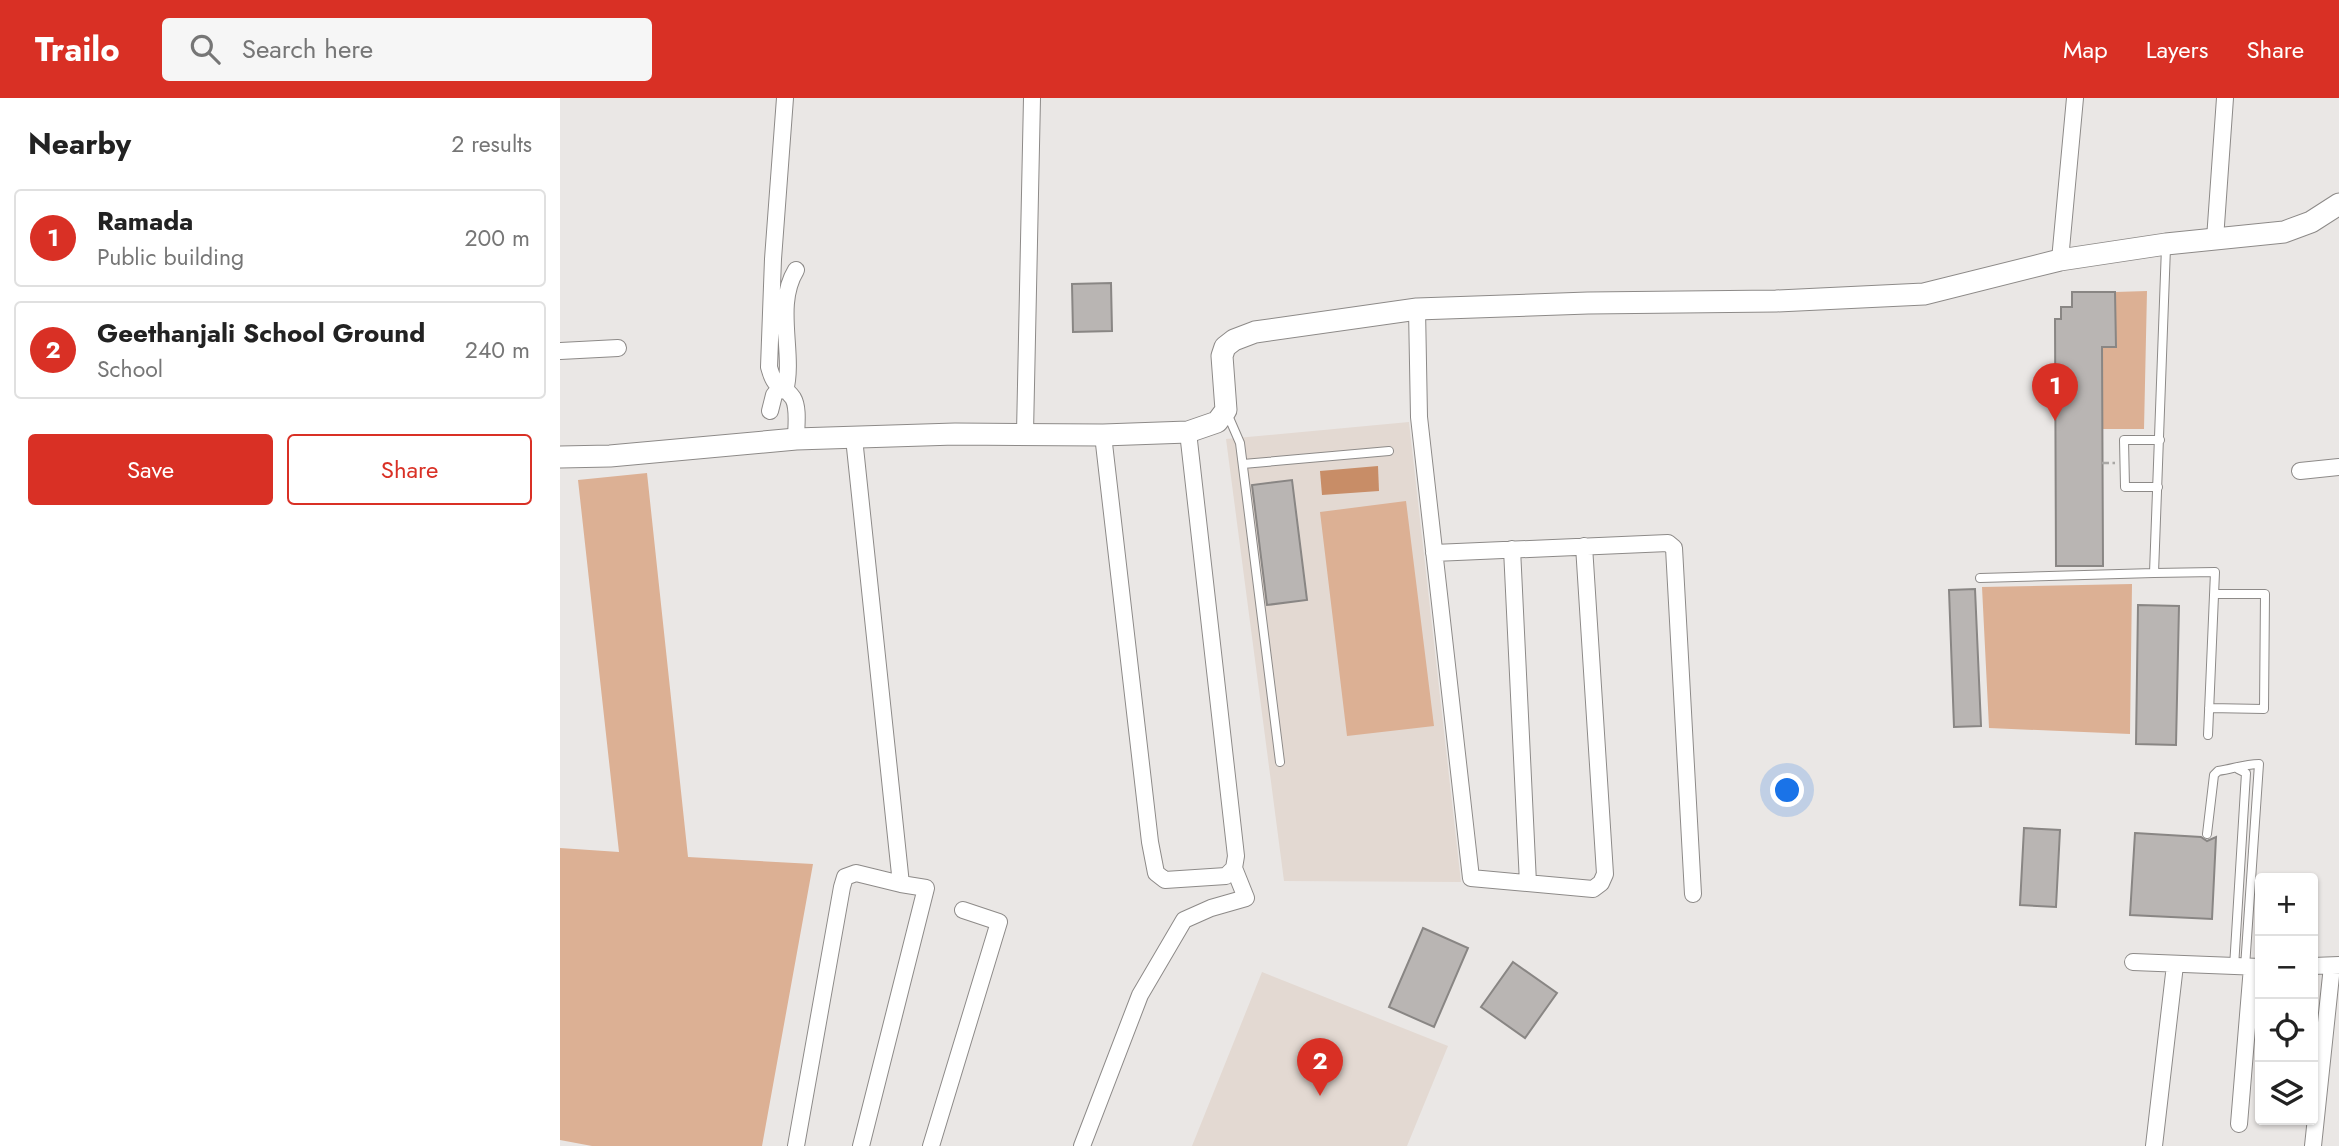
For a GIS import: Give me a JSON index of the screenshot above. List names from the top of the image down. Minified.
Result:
{"page":{"header":"Trailo","search":"Search here","nav":["Map","Layers","Share"],"heading":["Nearby","2 results"],"list":[{"mark":"1","name":"Ramada","note":"Public building","value":"200 m"},{"mark":"2","name":"Geethanjali School Ground","note":"School","value":"240 m"}],"pins":["1","2"],"buttons":["Save","Share"],"map_buttons":["+","−"]}}
